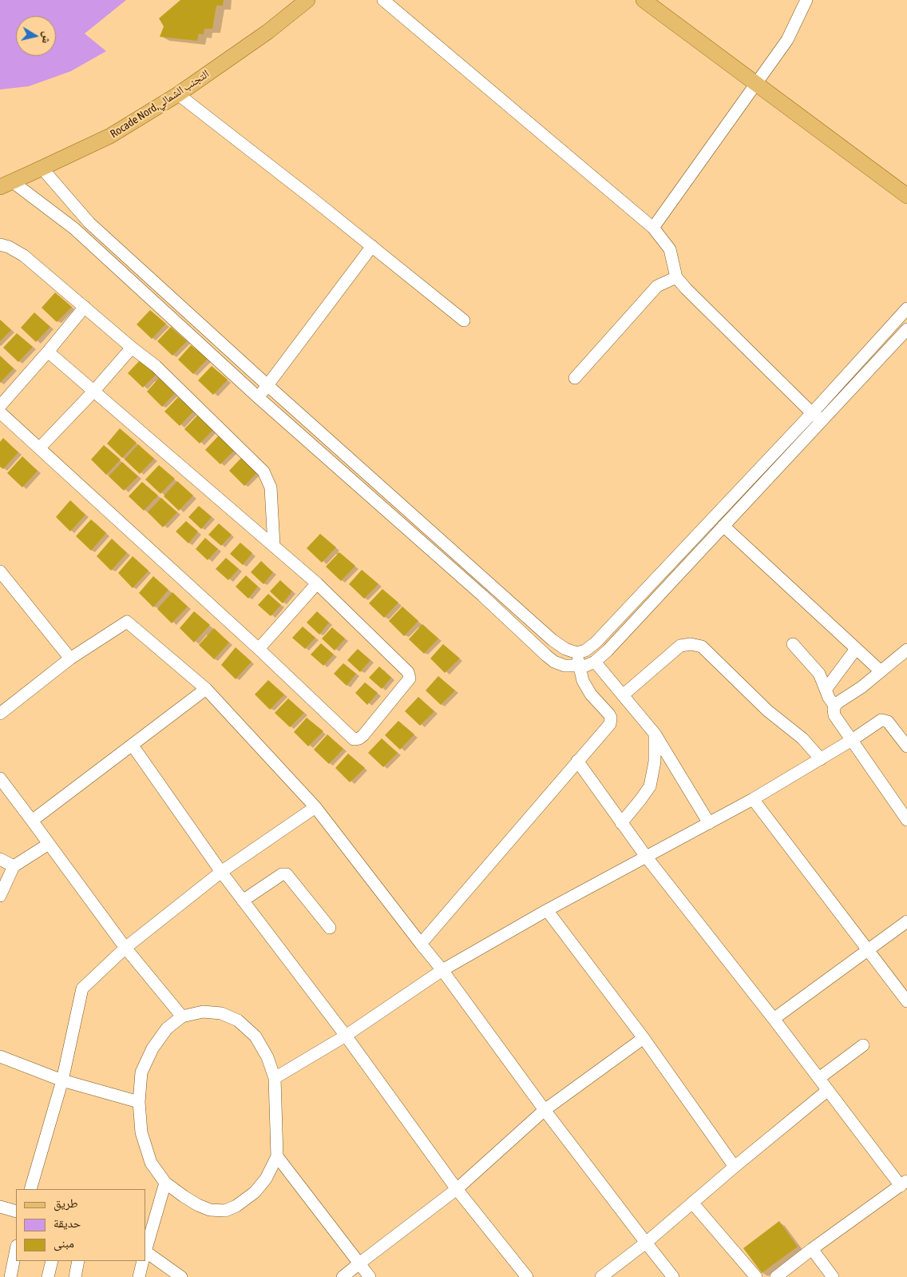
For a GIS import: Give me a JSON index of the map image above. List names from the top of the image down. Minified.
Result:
{"streets":{"main road":["Rocade Nord,التجنب الشمالي"]},"legend":["طريق","حديقة","مبنى"],"north":"right"}
